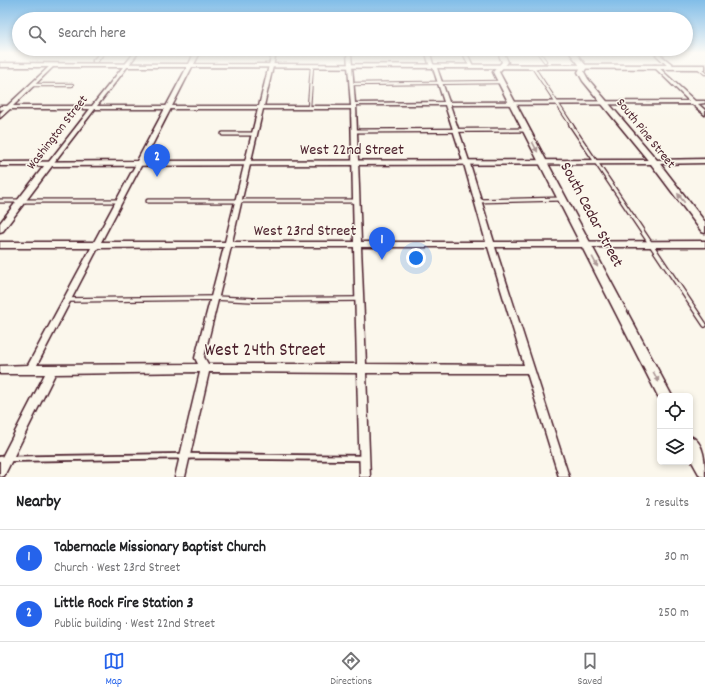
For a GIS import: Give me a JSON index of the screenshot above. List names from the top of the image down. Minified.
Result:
{"streets":{"main road":["South Pine Street","South Cedar Street"],"street":["Washington Street","West 22nd Street","West 23rd Street","West 24th Street"]},"crossings":[["Washington Street","West 22nd Street"],["South Pine Street","West 22nd Street"],["West 22nd Street","South Cedar Street"],["South Cedar Street","West 23rd Street"]],"one_way":["South Pine Street","South Cedar Street"],"page":{"search":"Search here","pins":["2","1"],"heading":["Nearby","2 results"],"list":[{"mark":"1","name":"Tabernacle Missionary Baptist Church","note":"Church · West 23rd Street","value":"30 m"},{"mark":"2","name":"Little Rock Fire Station 3","note":"Public building · West 22nd Street","value":"250 m"}],"nav":["Map","Directions","Saved"]}}
